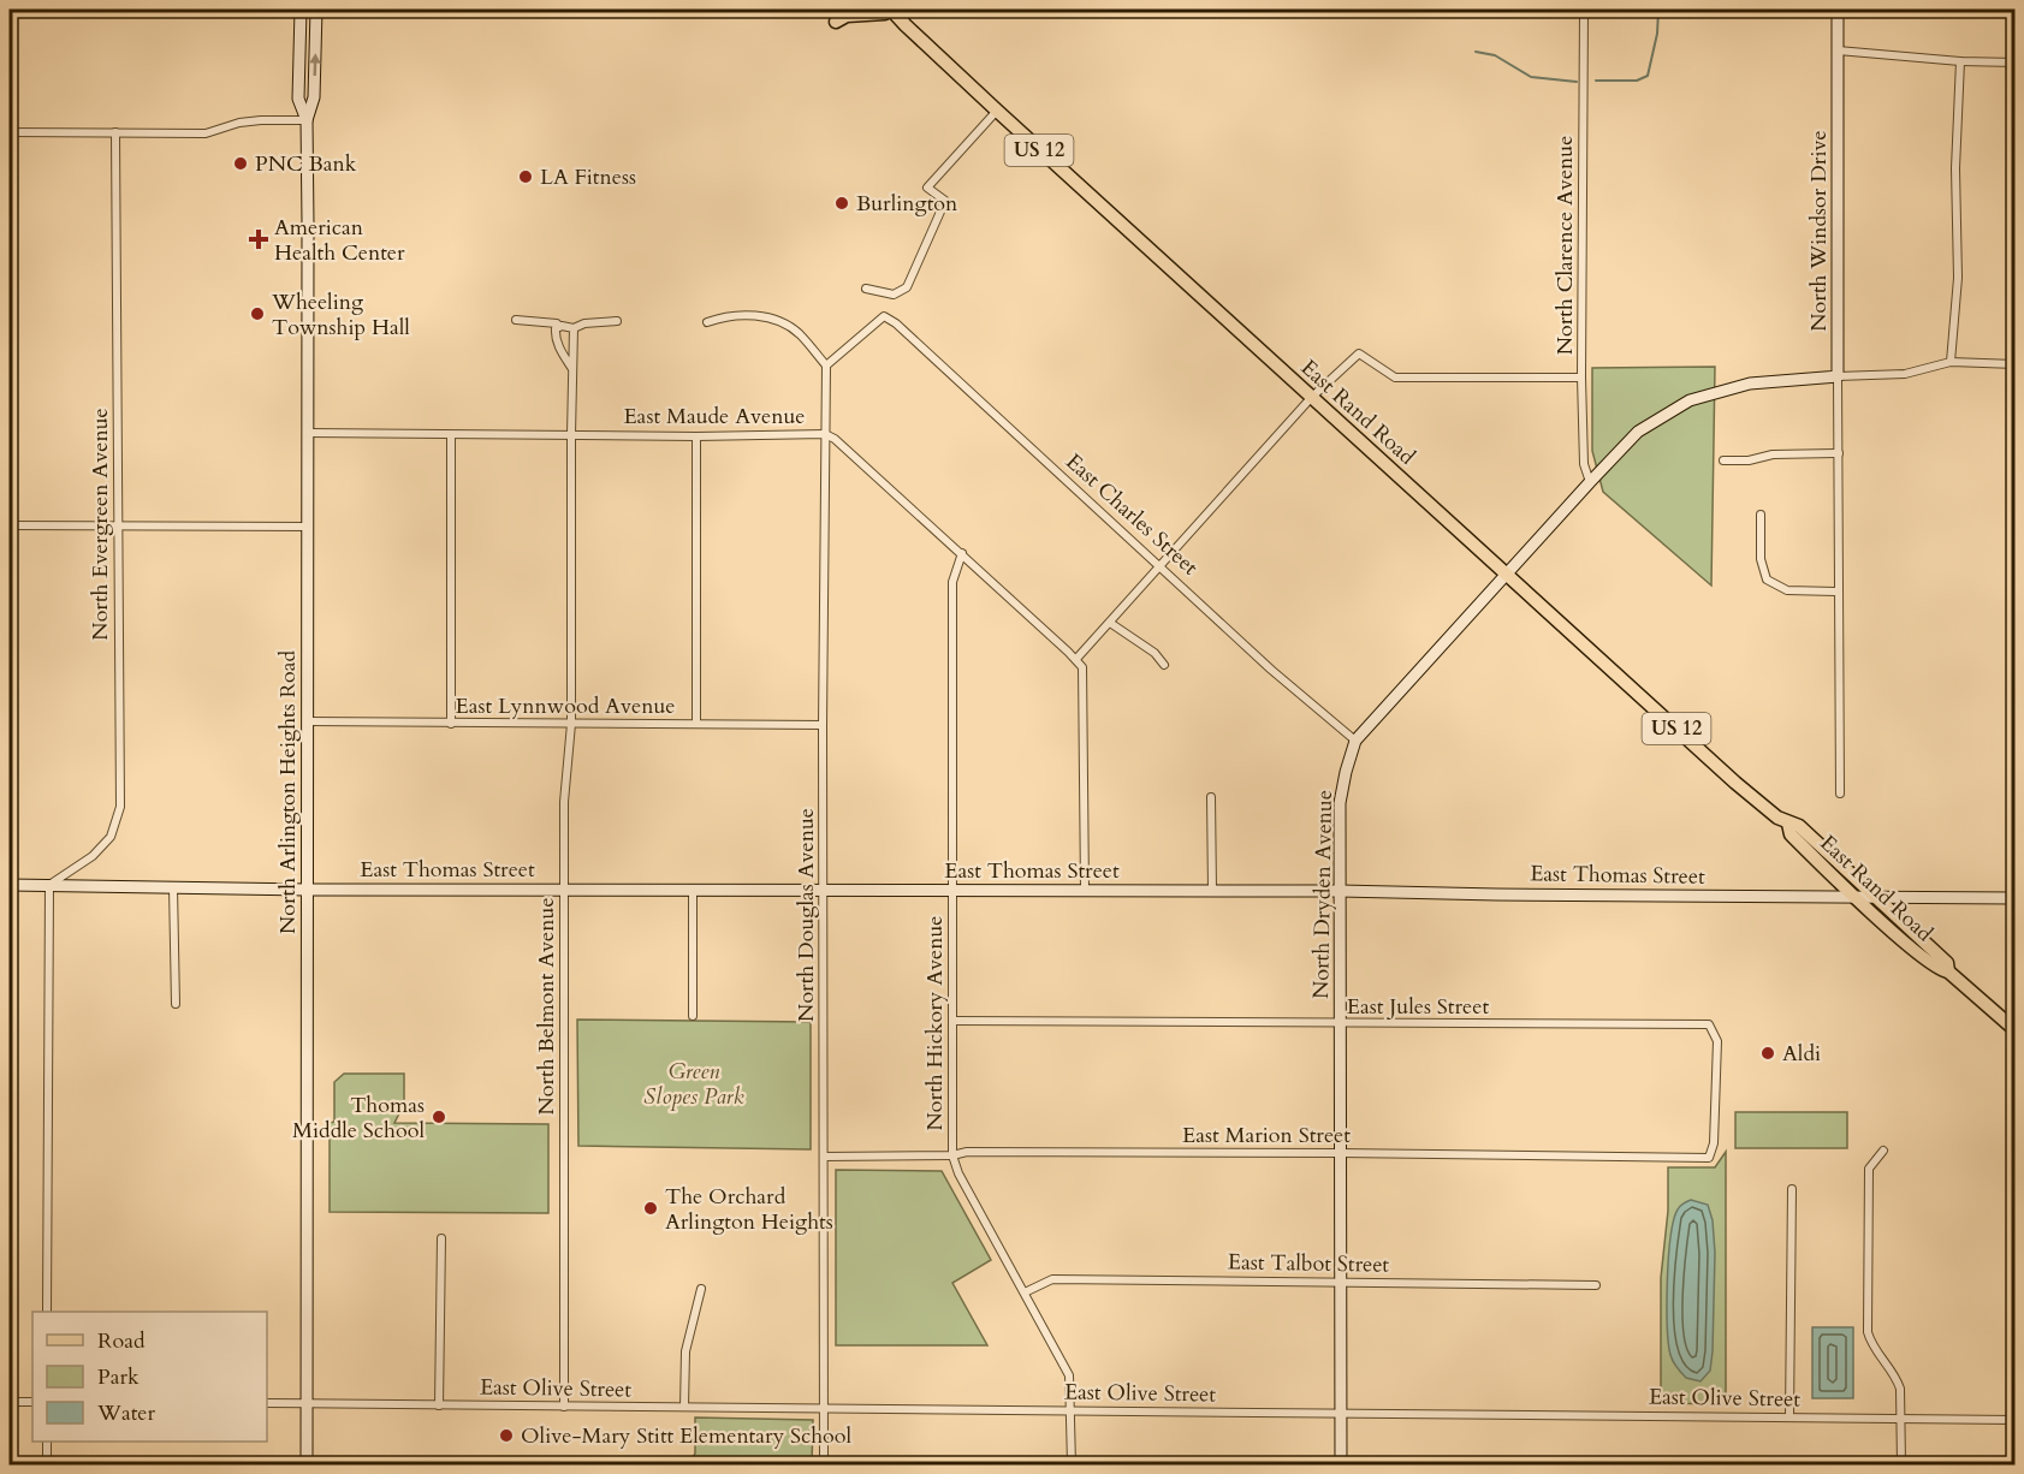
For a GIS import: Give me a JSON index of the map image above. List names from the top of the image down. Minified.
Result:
{"streets":{"main road":["US 12","East Rand Road"],"street":["North Windsor Drive","North Clarence Avenue","East Maude Avenue","East Charles Street","North Evergreen Avenue","East Lynnwood Avenue","North Arlington Heights Road","East Thomas Street","North Dryden Avenue","North Douglas Avenue","North Belmont Avenue","East Jules Street","North Hickory Avenue","East Marion Street","East Talbot Street","East Olive Street"]},"crossings":[["North Windsor Drive","North Dryden Avenue"],["North Clarence Avenue","North Dryden Avenue"],["East Rand Road","East Thomas Street"],["East Rand Road","North Dryden Avenue"],["East Maude Avenue","North Arlington Heights Road"],["East Maude Avenue","North Douglas Avenue"],["East Maude Avenue","North Belmont Avenue"],["East Maude Avenue","North Hickory Avenue"],["East Charles Street","North Dryden Avenue"],["East Charles Street","North Douglas Avenue"],["North Evergreen Avenue","East Thomas Street"],["East Lynnwood Avenue","North Arlington Heights Road"],["East Lynnwood Avenue","North Douglas Avenue"],["East Lynnwood Avenue","North Belmont Avenue"],["North Arlington Heights Road","East Thomas Street"],["North Arlington Heights Road","East Olive Street"],["East Thomas Street","North Dryden Avenue"],["East Thomas Street","North Douglas Avenue"],["East Thomas Street","North Belmont Avenue"],["East Thomas Street","North Hickory Avenue"],["North Dryden Avenue","East Jules Street"],["North Dryden Avenue","East Marion Street"],["North Dryden Avenue","East Talbot Street"],["North Dryden Avenue","East Olive Street"],["North Douglas Avenue","East Marion Street"],["North Douglas Avenue","East Olive Street"],["North Belmont Avenue","East Olive Street"],["East Jules Street","North Hickory Avenue"],["East Jules Street","East Marion Street"],["North Hickory Avenue","East Marion Street"],["North Hickory Avenue","East Talbot Street"],["North Hickory Avenue","East Olive Street"]],"parks":["Green Slopes Park"],"places":{"other":["PNC Bank","LA Fitness","Burlington","Wheeling Township Hall","Aldi","Thomas Middle School","The Orchard Arlington Heights","Olive-Mary Stitt Elementary School"],"health":["American Health Center"]},"legend":["Road","Park","Water"]}
